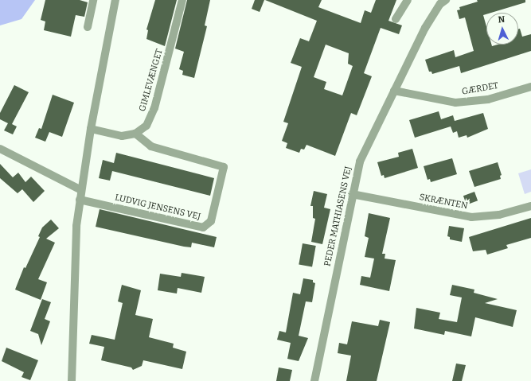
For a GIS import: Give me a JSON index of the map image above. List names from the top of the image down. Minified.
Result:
{"streets":{"street":["GIMLEVÆNGET","GÆRDET","SKRÆNTEN","LUDVIG JENSENS VEJ","PEDER MATHIASENS VEJ"]},"crossings":[["GIMLEVÆNGET","LUDVIG JENSENS VEJ"],["GÆRDET","PEDER MATHIASENS VEJ"],["SKRÆNTEN","PEDER MATHIASENS VEJ"]],"north":"top"}
